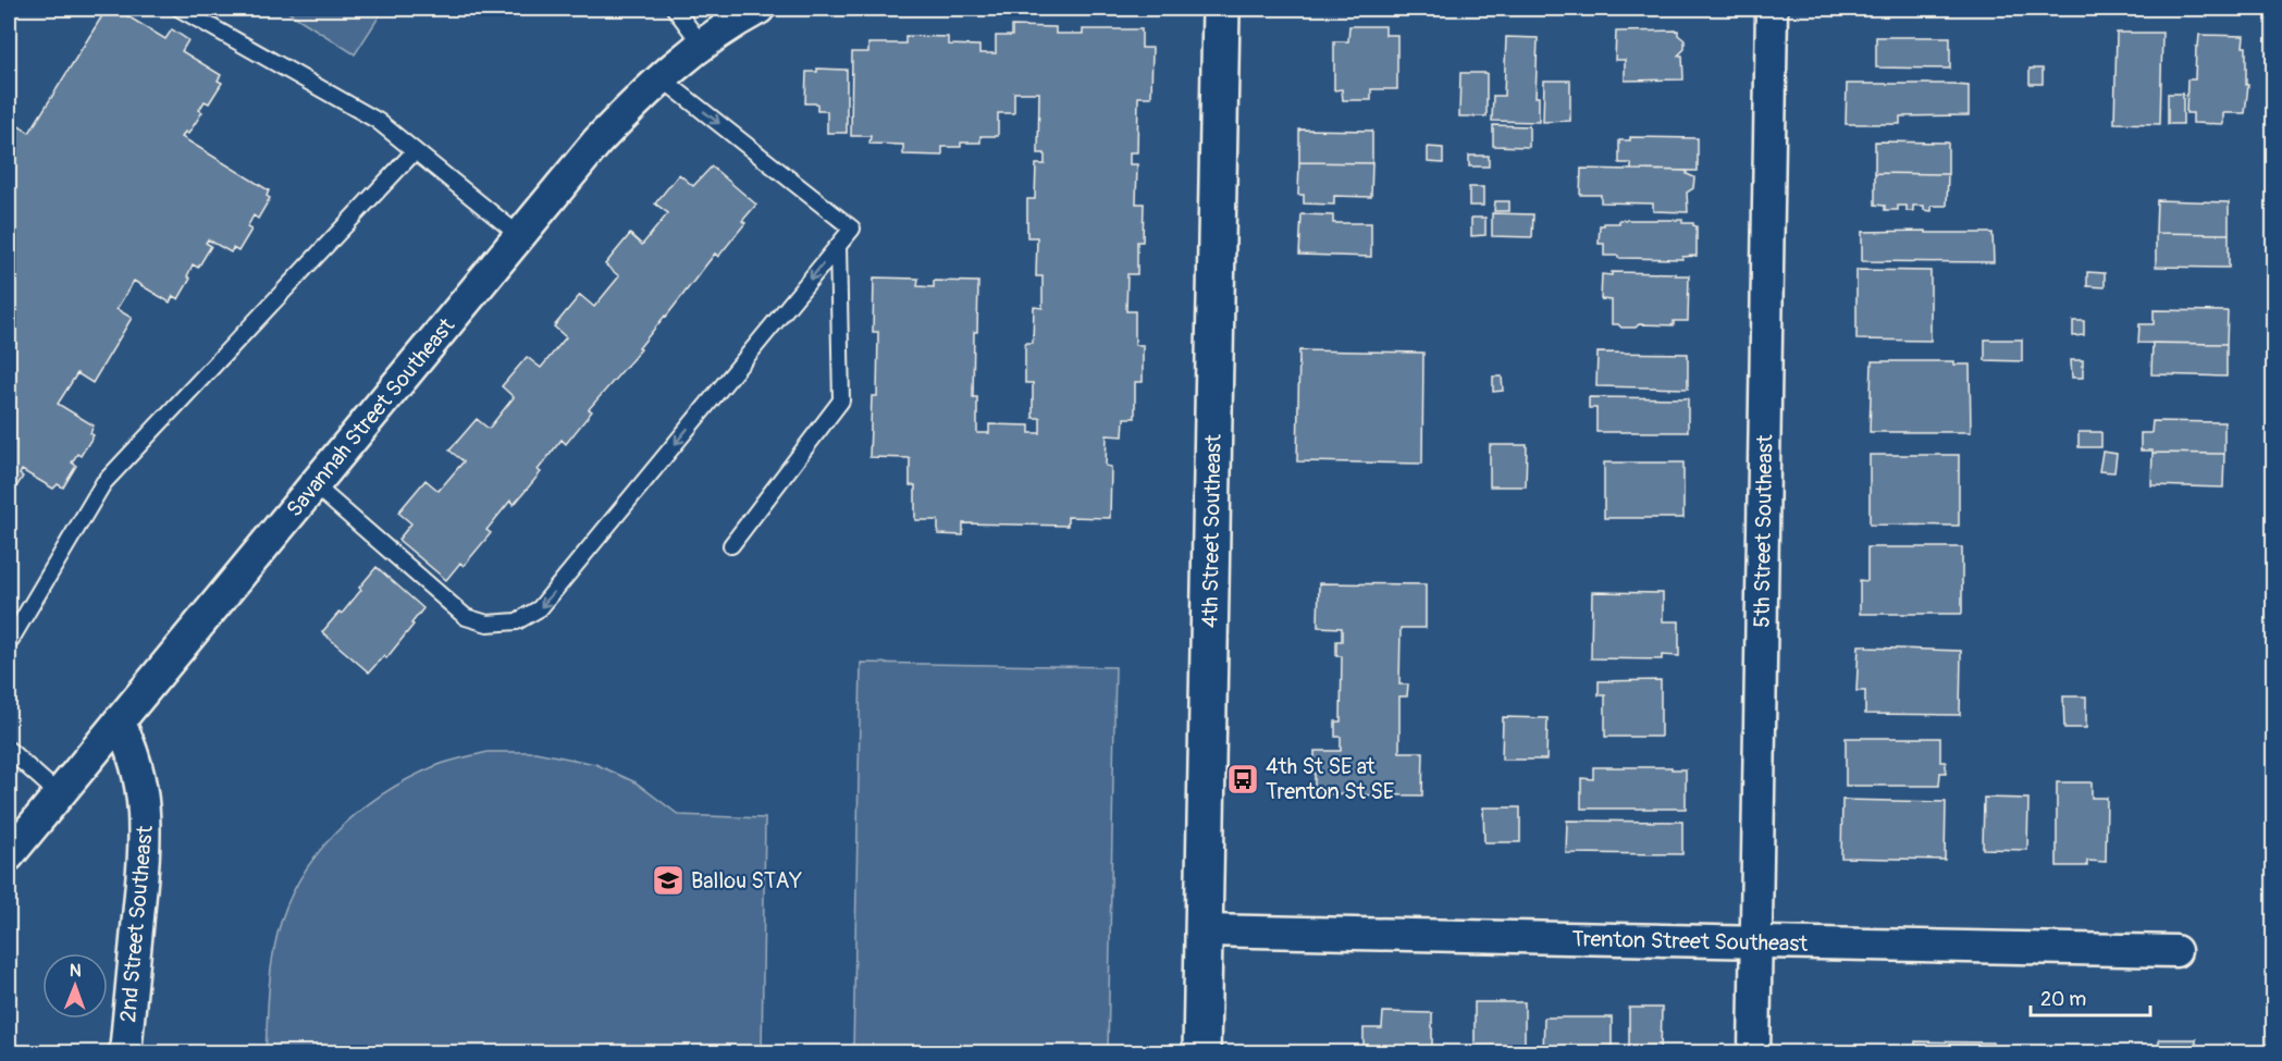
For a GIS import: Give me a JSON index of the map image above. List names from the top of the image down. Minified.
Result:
{"streets":{"street":["Savannah Street Southeast","5th Street Southeast","4th Street Southeast","2nd Street Southeast","Trenton Street Southeast"]},"crossings":[["Savannah Street Southeast","2nd Street Southeast"],["5th Street Southeast","Trenton Street Southeast"],["4th Street Southeast","Trenton Street Southeast"]],"places":{"bus stop":["4th St SE at Trenton St SE"],"school or university":["Ballou STAY"]},"scale_bar":"20 m","north":"top"}
